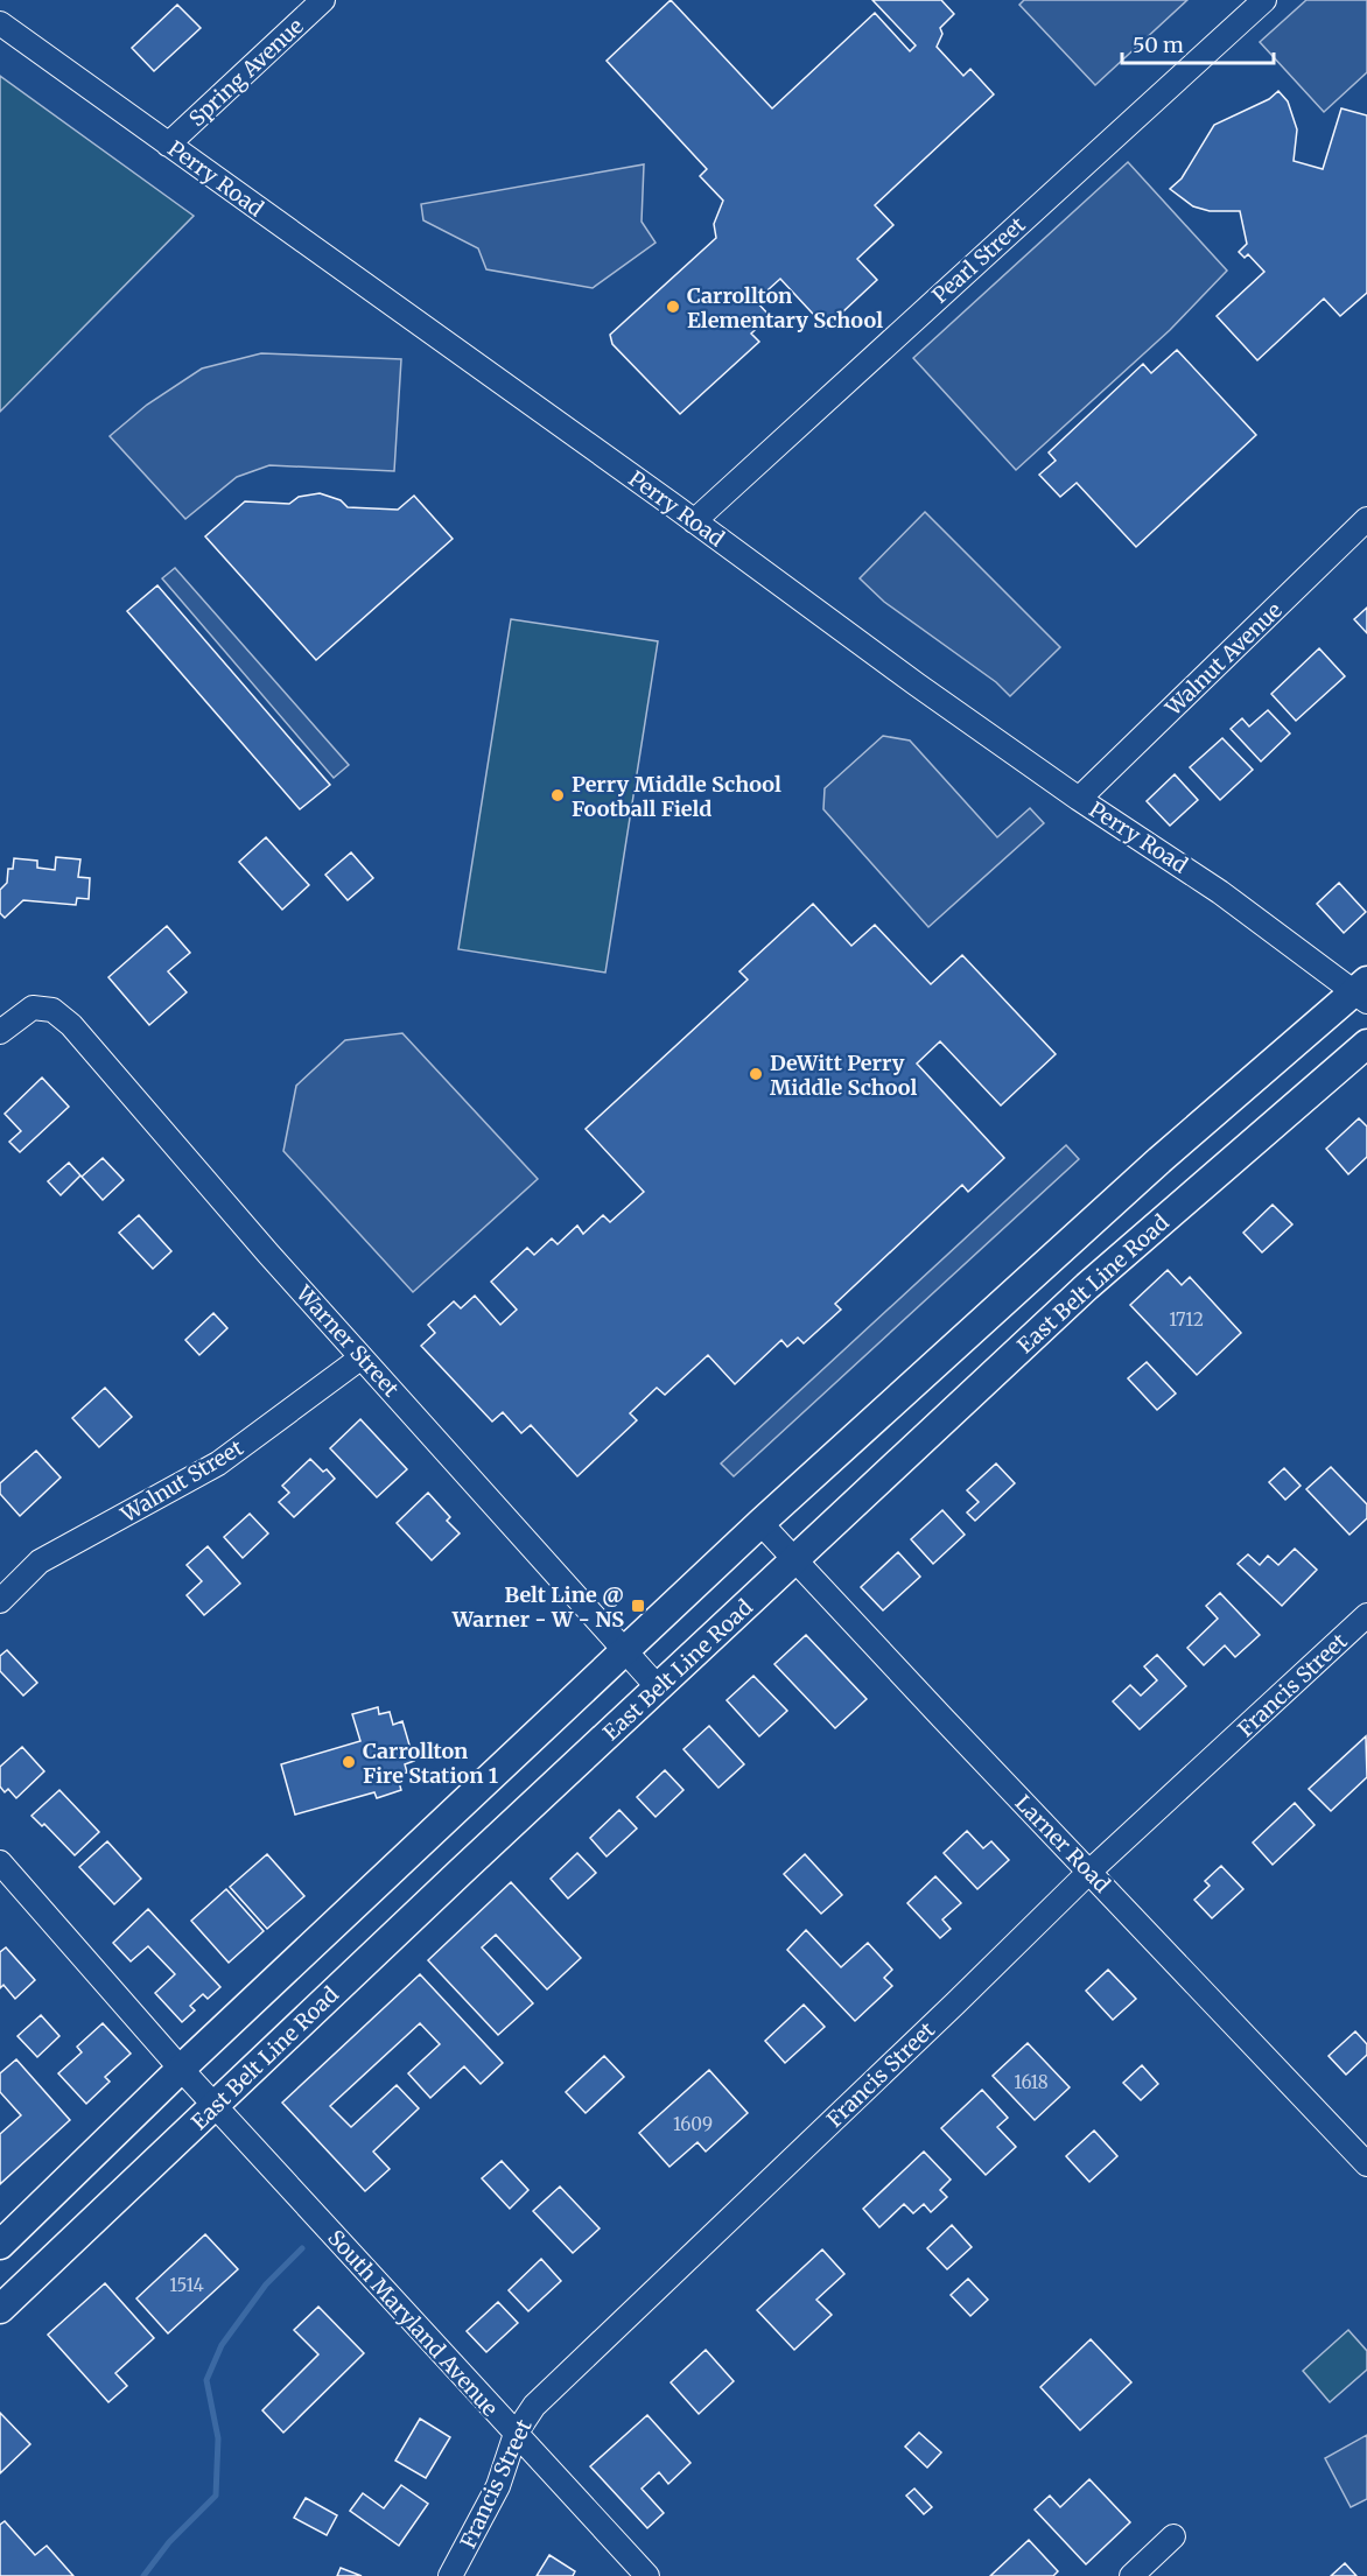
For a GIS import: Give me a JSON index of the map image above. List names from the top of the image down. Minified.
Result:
{"streets":{"main road":["East Belt Line Road"],"street":["Spring Avenue","Perry Road","Pearl Street","Walnut Avenue","Warner Street","Walnut Street","Francis Street","Larner Road","South Maryland Avenue"]},"crossings":[["Spring Avenue","Perry Road"],["Perry Road","Pearl Street"],["Perry Road","Walnut Avenue"],["East Belt Line Road","Warner Street"],["East Belt Line Road","Larner Road"],["East Belt Line Road","South Maryland Avenue"],["Warner Street","Walnut Street"],["Francis Street","Larner Road"],["Francis Street","South Maryland Avenue"]],"places":{"other":["Carrollton Elementary School","Perry Middle School Football Field","DeWitt Perry Middle School","Carrollton Fire Station 1"],"transit":["Belt Line @ Warner - W - NS"]},"house_numbers":["1712","1618","1609","1514"],"scale_bar":"50 m"}
